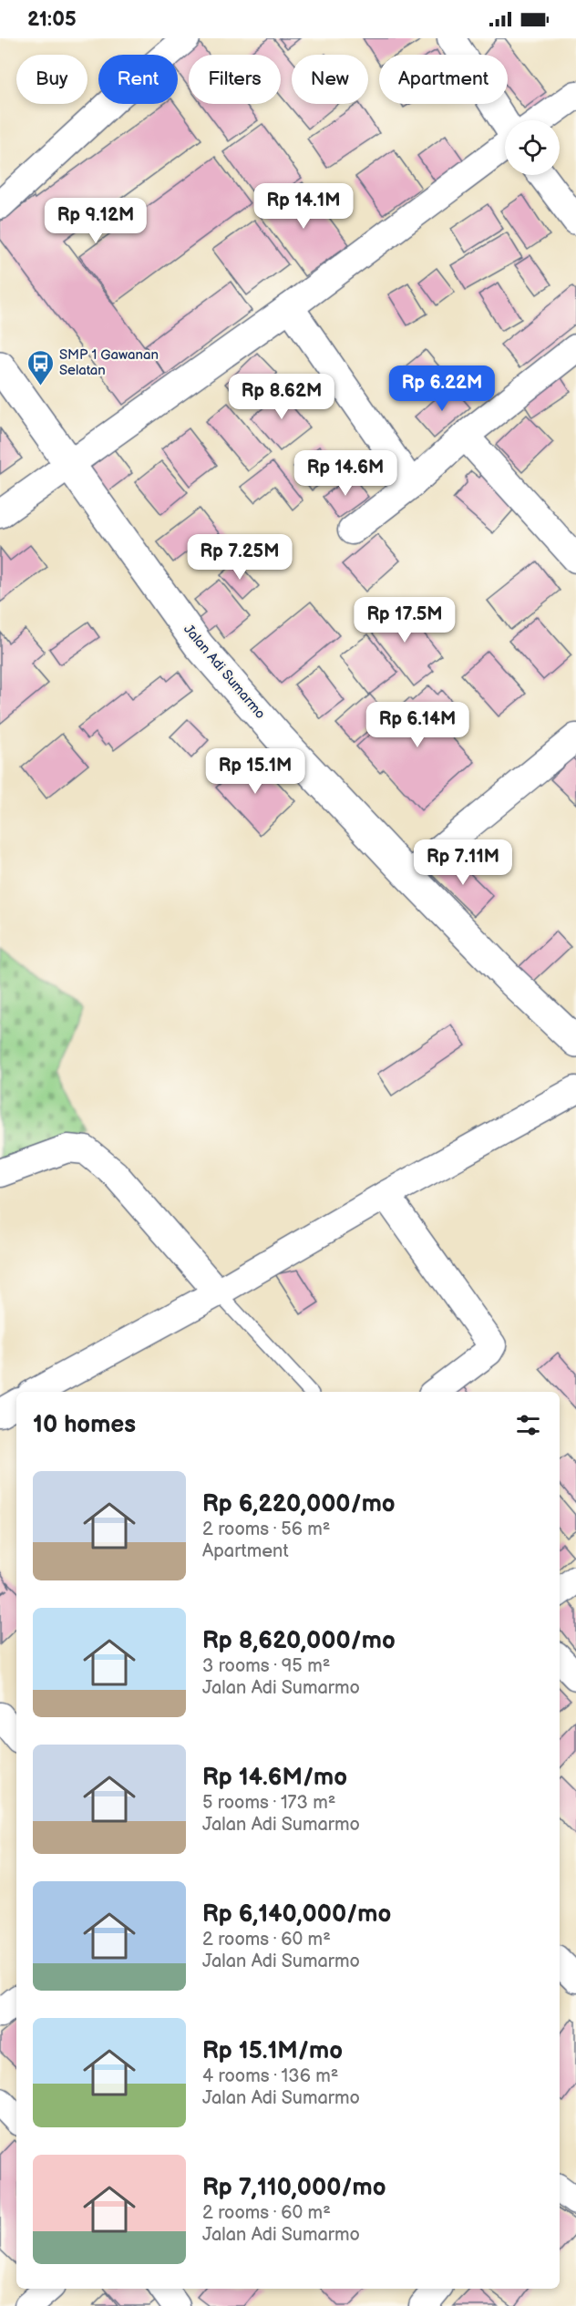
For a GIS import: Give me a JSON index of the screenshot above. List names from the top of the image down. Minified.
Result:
{"streets":{"main road":["Jalan Adi Sumarmo"]},"places":{"bus stop":["SMP 1 Gawanan Selatan"]},"page":{"status":"21:05","chip":["Buy","Rent","Filters","New","Apartment"],"price":["Rp 14.1M","Rp 9.12M","Rp 6.22M","Rp 8.62M","Rp 14.6M","Rp 7.25M","Rp 17.5M","Rp 6.14M","Rp 15.1M","Rp 7.11M"],"heading":"10 homes","list":[{"name":"Rp 6,220,000/mo","note":"2 rooms · 56 m² · Apartment"},{"name":"Rp 8,620,000/mo","note":"3 rooms · 95 m² · Jalan Adi Sumarmo"},{"name":"Rp 14.6M/mo","note":"5 rooms · 173 m² · Jalan Adi Sumarmo"},{"name":"Rp 6,140,000/mo","note":"2 rooms · 60 m² · Jalan Adi Sumarmo"},{"name":"Rp 15.1M/mo","note":"4 rooms · 136 m² · Jalan Adi Sumarmo"},{"name":"Rp 7,110,000/mo","note":"2 rooms · 60 m² · Jalan Adi Sumarmo"}]}}
